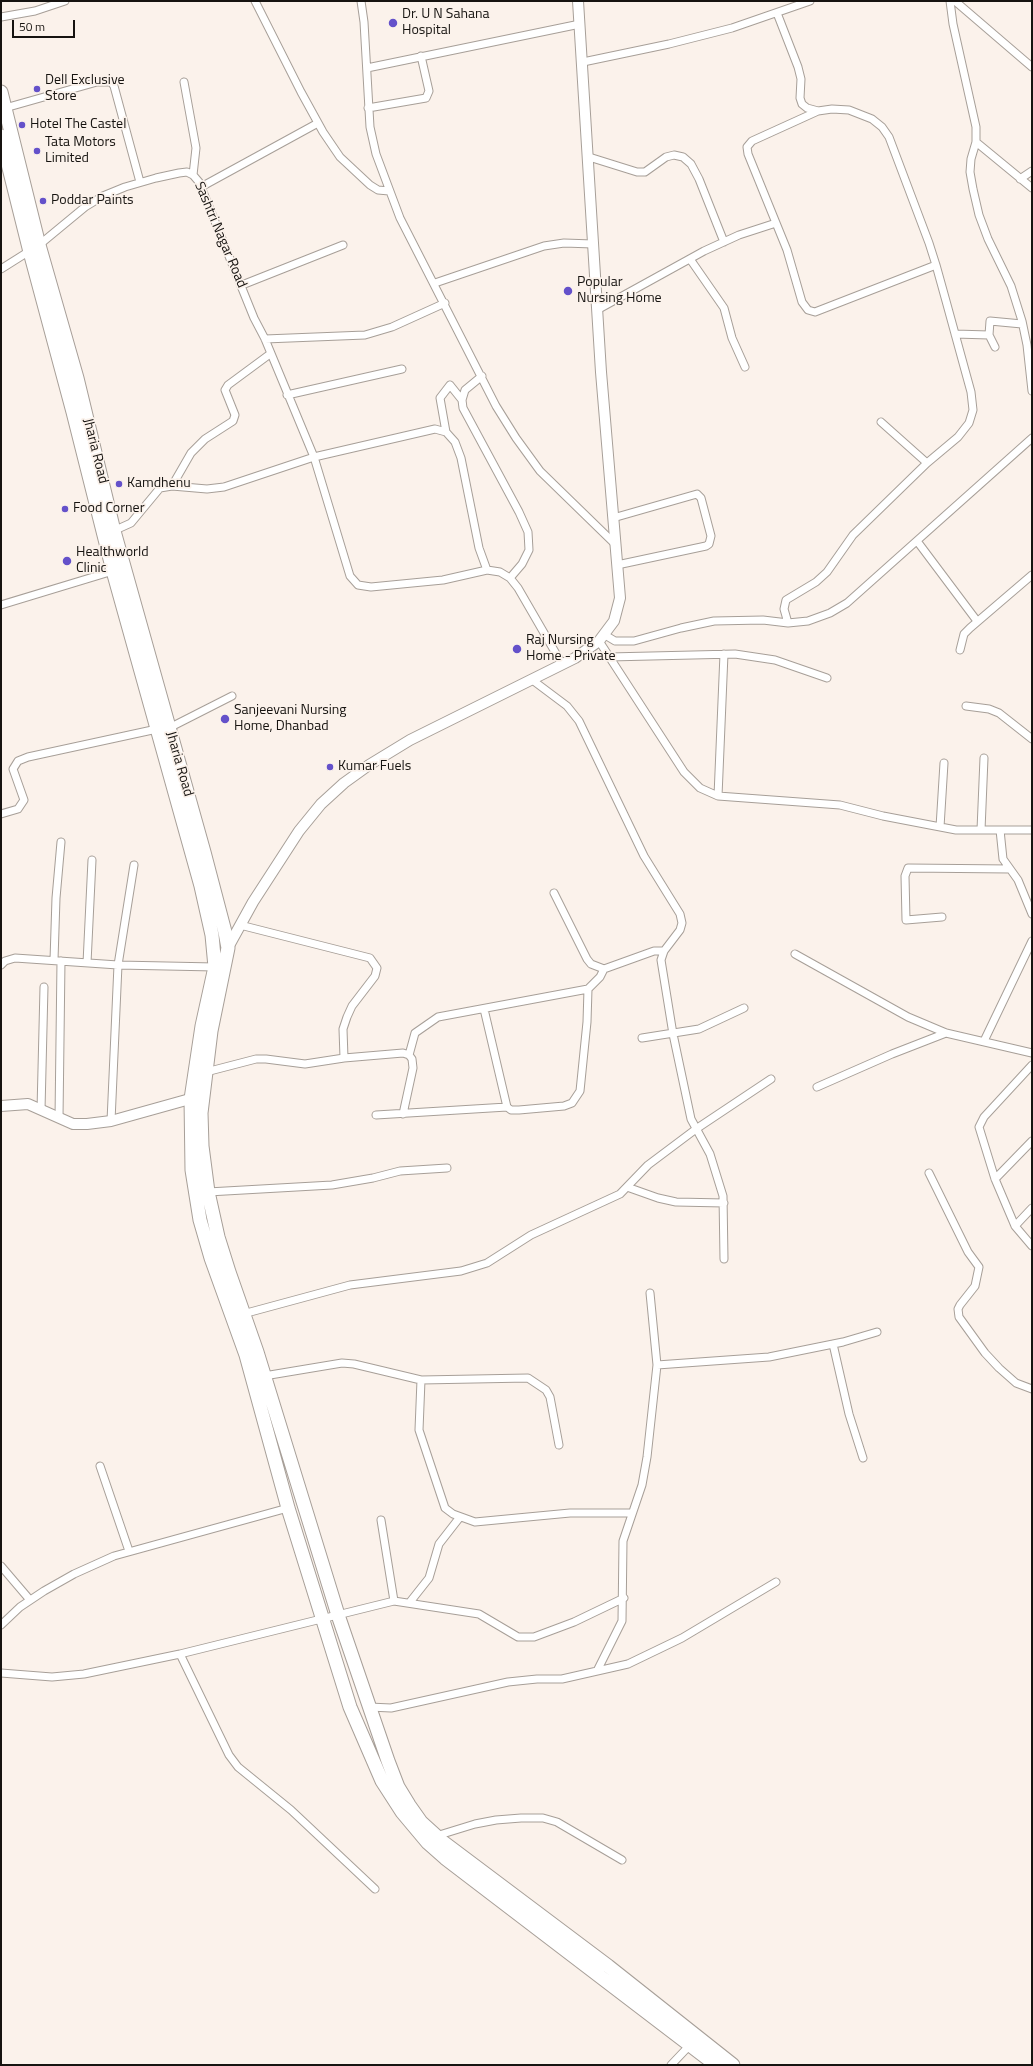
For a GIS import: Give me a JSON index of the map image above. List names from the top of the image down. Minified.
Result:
{"streets":{"highway":["Jharia Road"],"street":["Sashtri Nagar Road"]},"crossings":[["Sashtri Nagar Road","Jharia Road"]],"places":["Dr. U N Sahana Hospital","Dell Exclusive Store","Hotel The Castel","Tata Motors Limited","Poddar Paints","Popular Nursing Home","Kamdhenu","Food Corner","Healthworld Clinic","Raj Nursing Home - Private","Sanjeevani Nursing Home, Dhanbad","Kumar Fuels"],"scale_bar":"50 m"}
